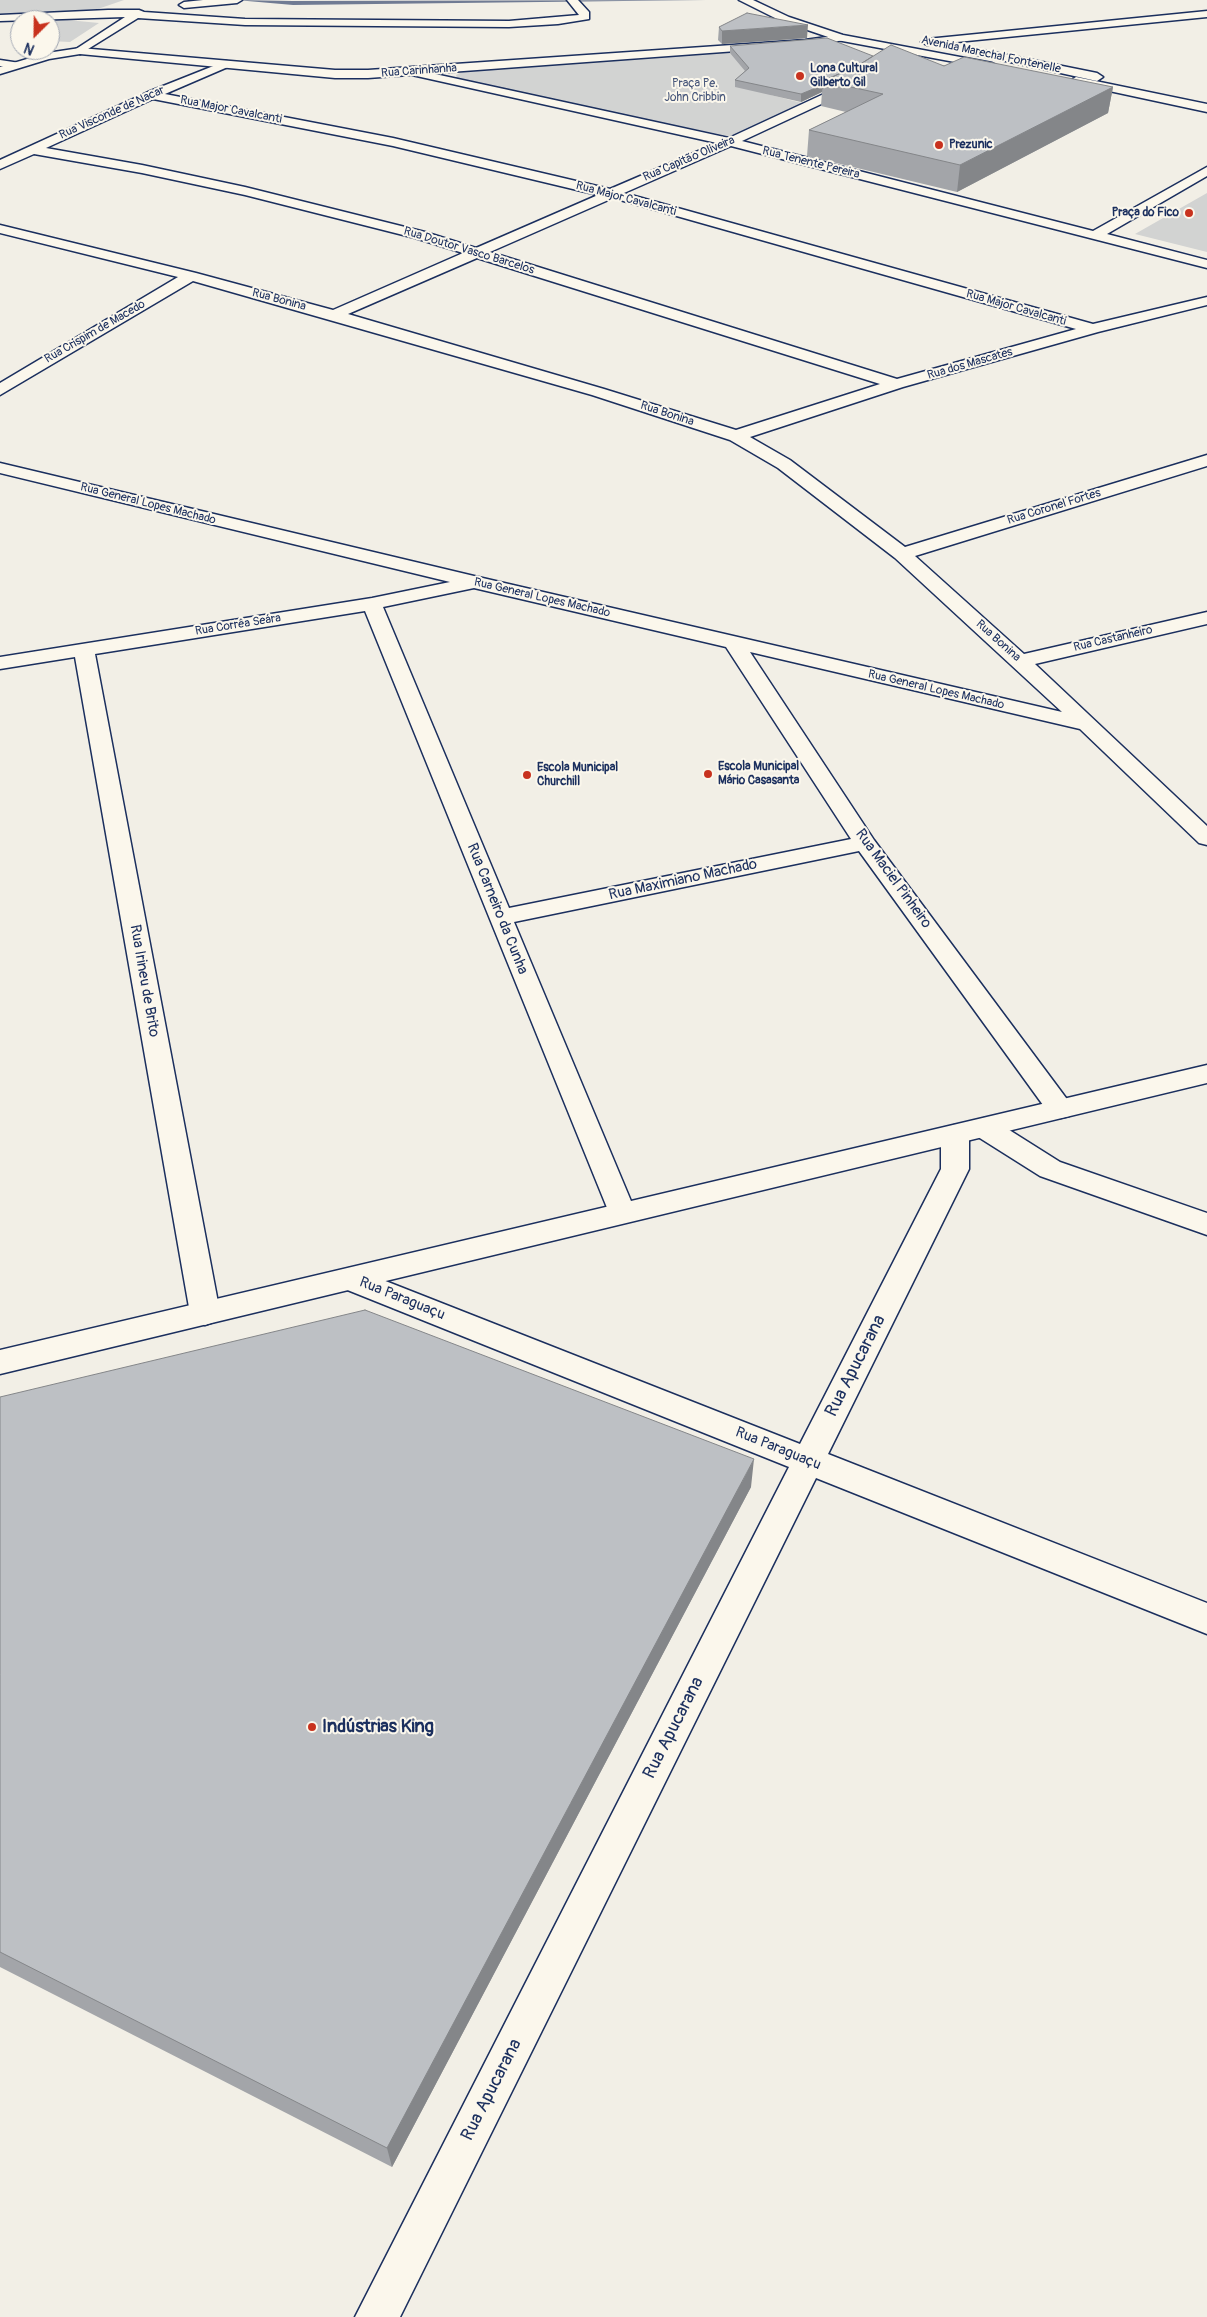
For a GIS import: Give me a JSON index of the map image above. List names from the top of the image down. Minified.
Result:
{"streets":{"street":["Avenida Marechal Fontenelle","Rua Carinhanha","Rua Major Cavalcanti","Rua Visconde de Nacar","Rua Capitão Oliveira","Rua Tenente Pereira","Rua Doutor Vasco Barcelos","Rua Bonina","Rua Crispim de Macedo","Rua dos Mascates","Rua General Lopes Machado","Rua Coronel Fortes","Rua Corrêa Seára","Rua Castanheiro","Rua Maciel Pinheiro","Rua Maximiano Machado","Rua Carneiro da Cunha","Rua Irineu de Brito","Rua Paraguaçu","Rua Apucarana"]},"crossings":[["Avenida Marechal Fontenelle","Rua Carinhanha"],["Rua Carinhanha","Rua Visconde de Nacar"],["Rua Carinhanha","Rua Tenente Pereira"],["Rua Major Cavalcanti","Rua Visconde de Nacar"],["Rua Major Cavalcanti","Rua Capitão Oliveira"],["Rua Major Cavalcanti","Rua dos Mascates"],["Rua Visconde de Nacar","Rua Doutor Vasco Barcelos"],["Rua Capitão Oliveira","Rua Tenente Pereira"],["Rua Capitão Oliveira","Rua Doutor Vasco Barcelos"],["Rua Capitão Oliveira","Rua Bonina"],["Rua Doutor Vasco Barcelos","Rua dos Mascates"],["Rua Bonina","Rua Crispim de Macedo"],["Rua Bonina","Rua dos Mascates"],["Rua Bonina","Rua General Lopes Machado"],["Rua Bonina","Rua Coronel Fortes"],["Rua Bonina","Rua Castanheiro"],["Rua General Lopes Machado","Rua Corrêa Seára"],["Rua General Lopes Machado","Rua Maciel Pinheiro"],["Rua Corrêa Seára","Rua Carneiro da Cunha"],["Rua Corrêa Seára","Rua Irineu de Brito"],["Rua Maciel Pinheiro","Rua Maximiano Machado"],["Rua Maximiano Machado","Rua Carneiro da Cunha"],["Rua Paraguaçu","Rua Apucarana"]],"parks":["Praça Pe. John Cribbin"],"places":["Lona Cultural Gilberto Gil","Prezunic","Praça do Fico","Escola Municipal Mário Casasanta","Escola Municipal Churchill","Indústrias King"],"north":"bottom left"}
